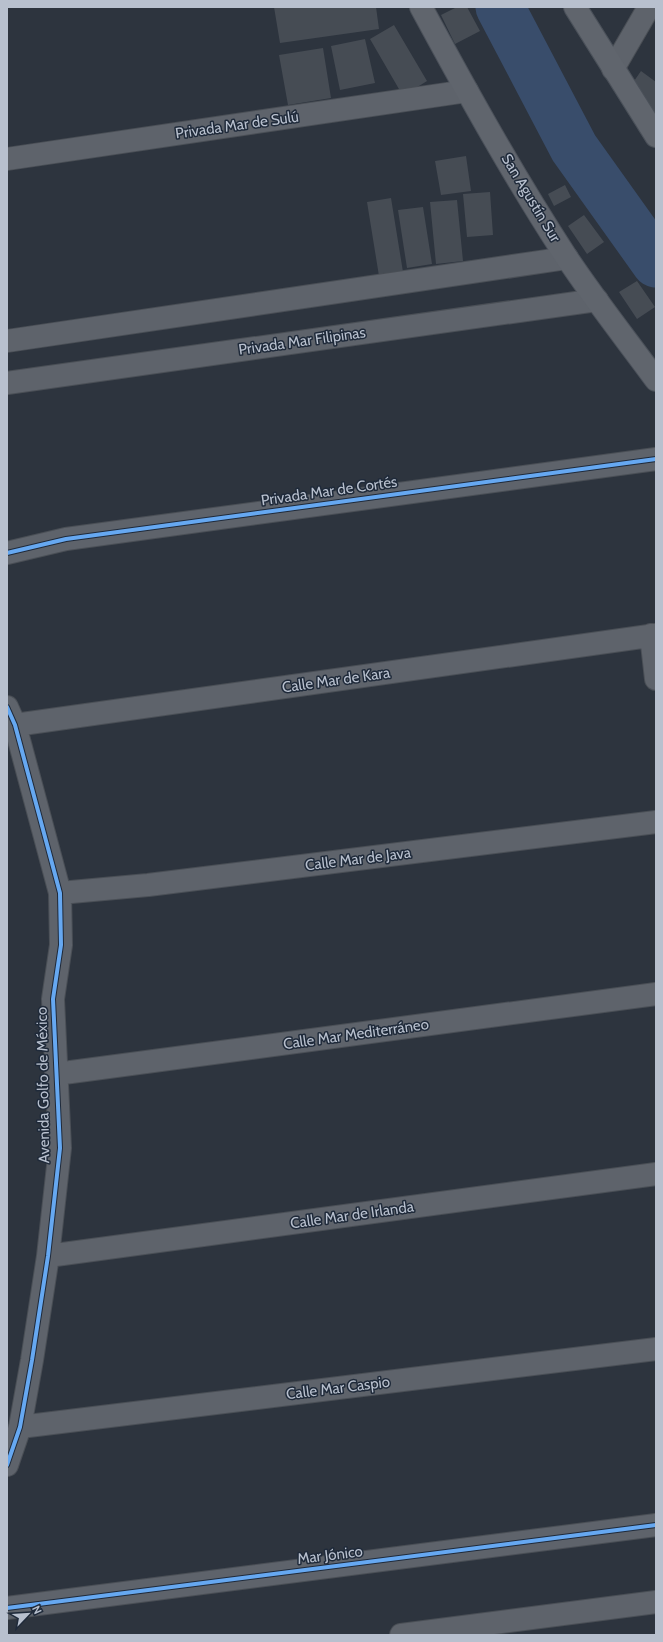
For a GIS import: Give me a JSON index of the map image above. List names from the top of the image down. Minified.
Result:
{"streets":{"main road":["San Agustín Sur"],"street":["Privada Mar de Sulú","Privada Mar Filipinas","Privada Mar de Cortés","Calle Mar de Kara","Calle Mar de Java","Calle Mar Mediterráneo","Avenida Golfo de México","Calle Mar de Irlanda","Calle Mar Caspio","Mar Jónico"]},"crossings":[["Privada Mar de Sulú","San Agustín Sur"],["San Agustín Sur","Privada Mar Filipinas"],["Calle Mar de Kara","Avenida Golfo de México"],["Calle Mar de Java","Avenida Golfo de México"],["Calle Mar Mediterráneo","Avenida Golfo de México"],["Avenida Golfo de México","Calle Mar de Irlanda"],["Avenida Golfo de México","Calle Mar Caspio"]],"north":"top right"}
